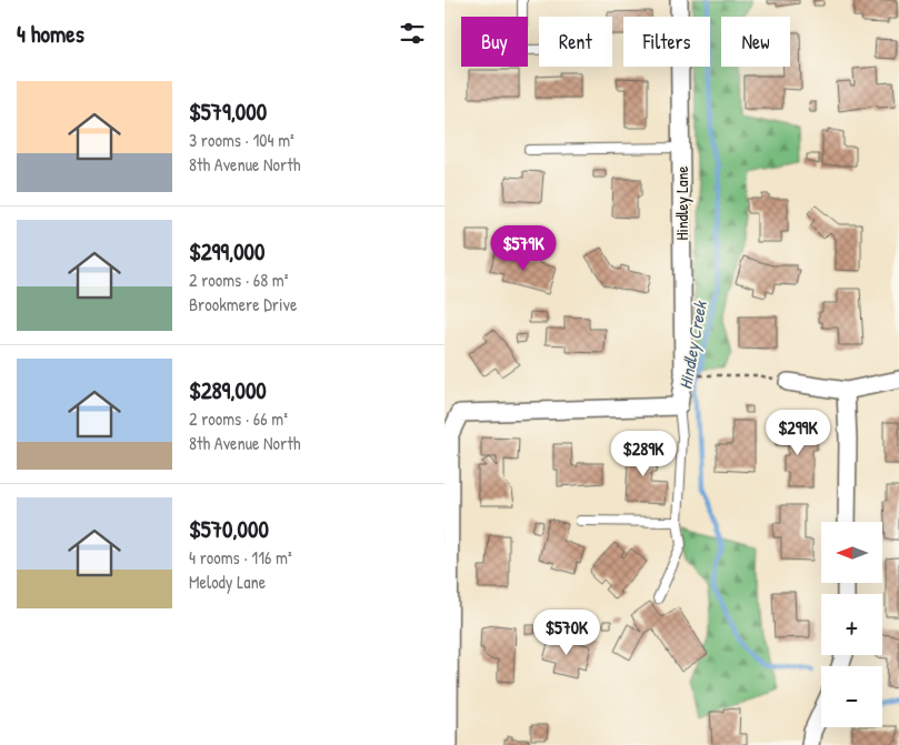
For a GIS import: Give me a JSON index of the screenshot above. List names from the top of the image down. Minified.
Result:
{"streets":{"street":["Hindley Lane"]},"water":["Hindley Creek"],"north":"left","page":{"heading":"4 homes","chip":["Buy","Rent","Filters","New"],"list":[{"name":"$579,000","note":"3 rooms · 104 m² · 8th Avenue North"},{"name":"$299,000","note":"2 rooms · 68 m² · Brookmere Drive"},{"name":"$289,000","note":"2 rooms · 66 m² · 8th Avenue North"},{"name":"$570,000","note":"4 rooms · 116 m² · Melody Lane"}],"price":["$579K","$299K","$289K","$570K"],"map_buttons":["+","−"]}}
